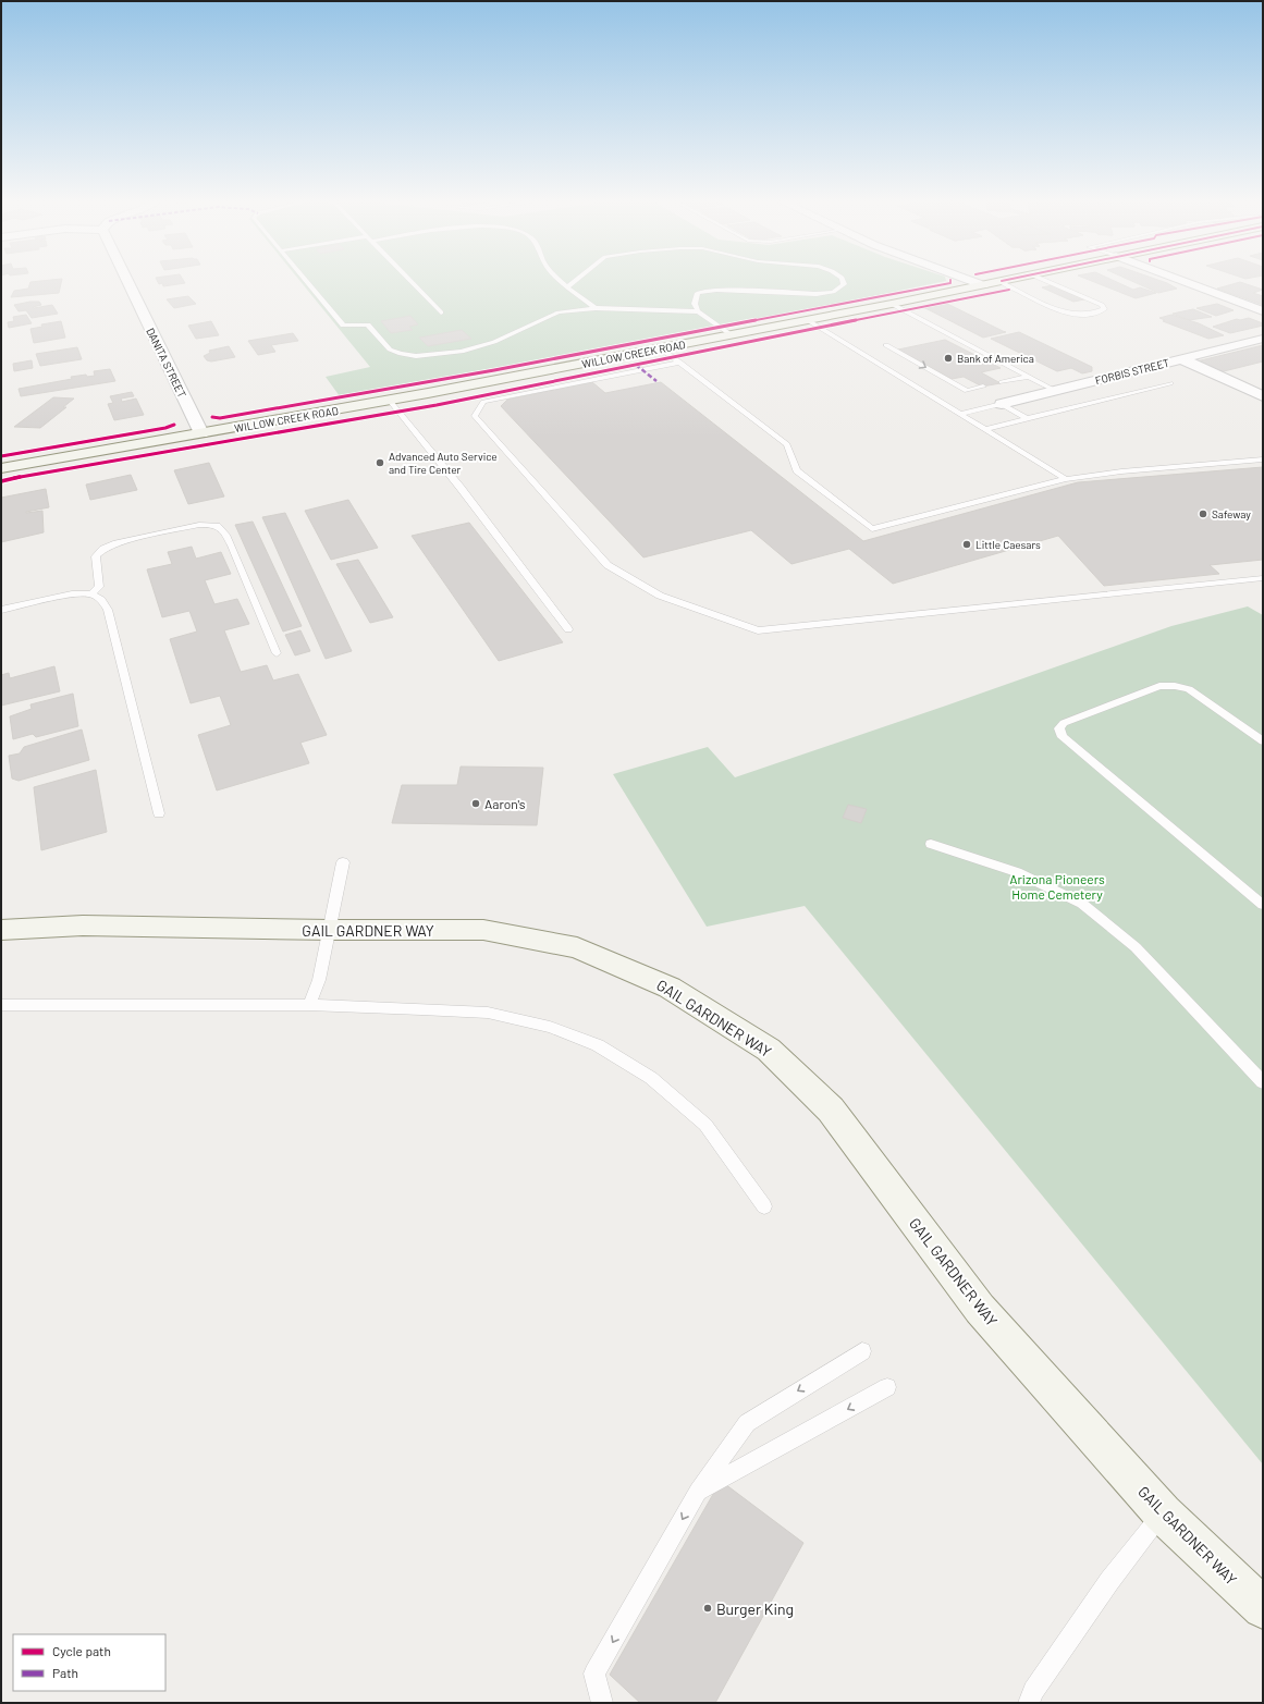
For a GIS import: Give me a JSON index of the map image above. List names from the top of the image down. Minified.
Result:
{"streets":{"main road":["WILLOW CREEK ROAD","GAIL GARDNER WAY"],"street":["DANITA STREET","FORBIS STREET"]},"crossings":[["WILLOW CREEK ROAD","DANITA STREET"]],"parks":["Arizona Pioneers Home Cemetery"],"places":["Bank of America","Advanced Auto Service and Tire Center","Safeway","Little Caesars","Aaron's","Burger King"],"legend":["Cycle path","Path"]}
